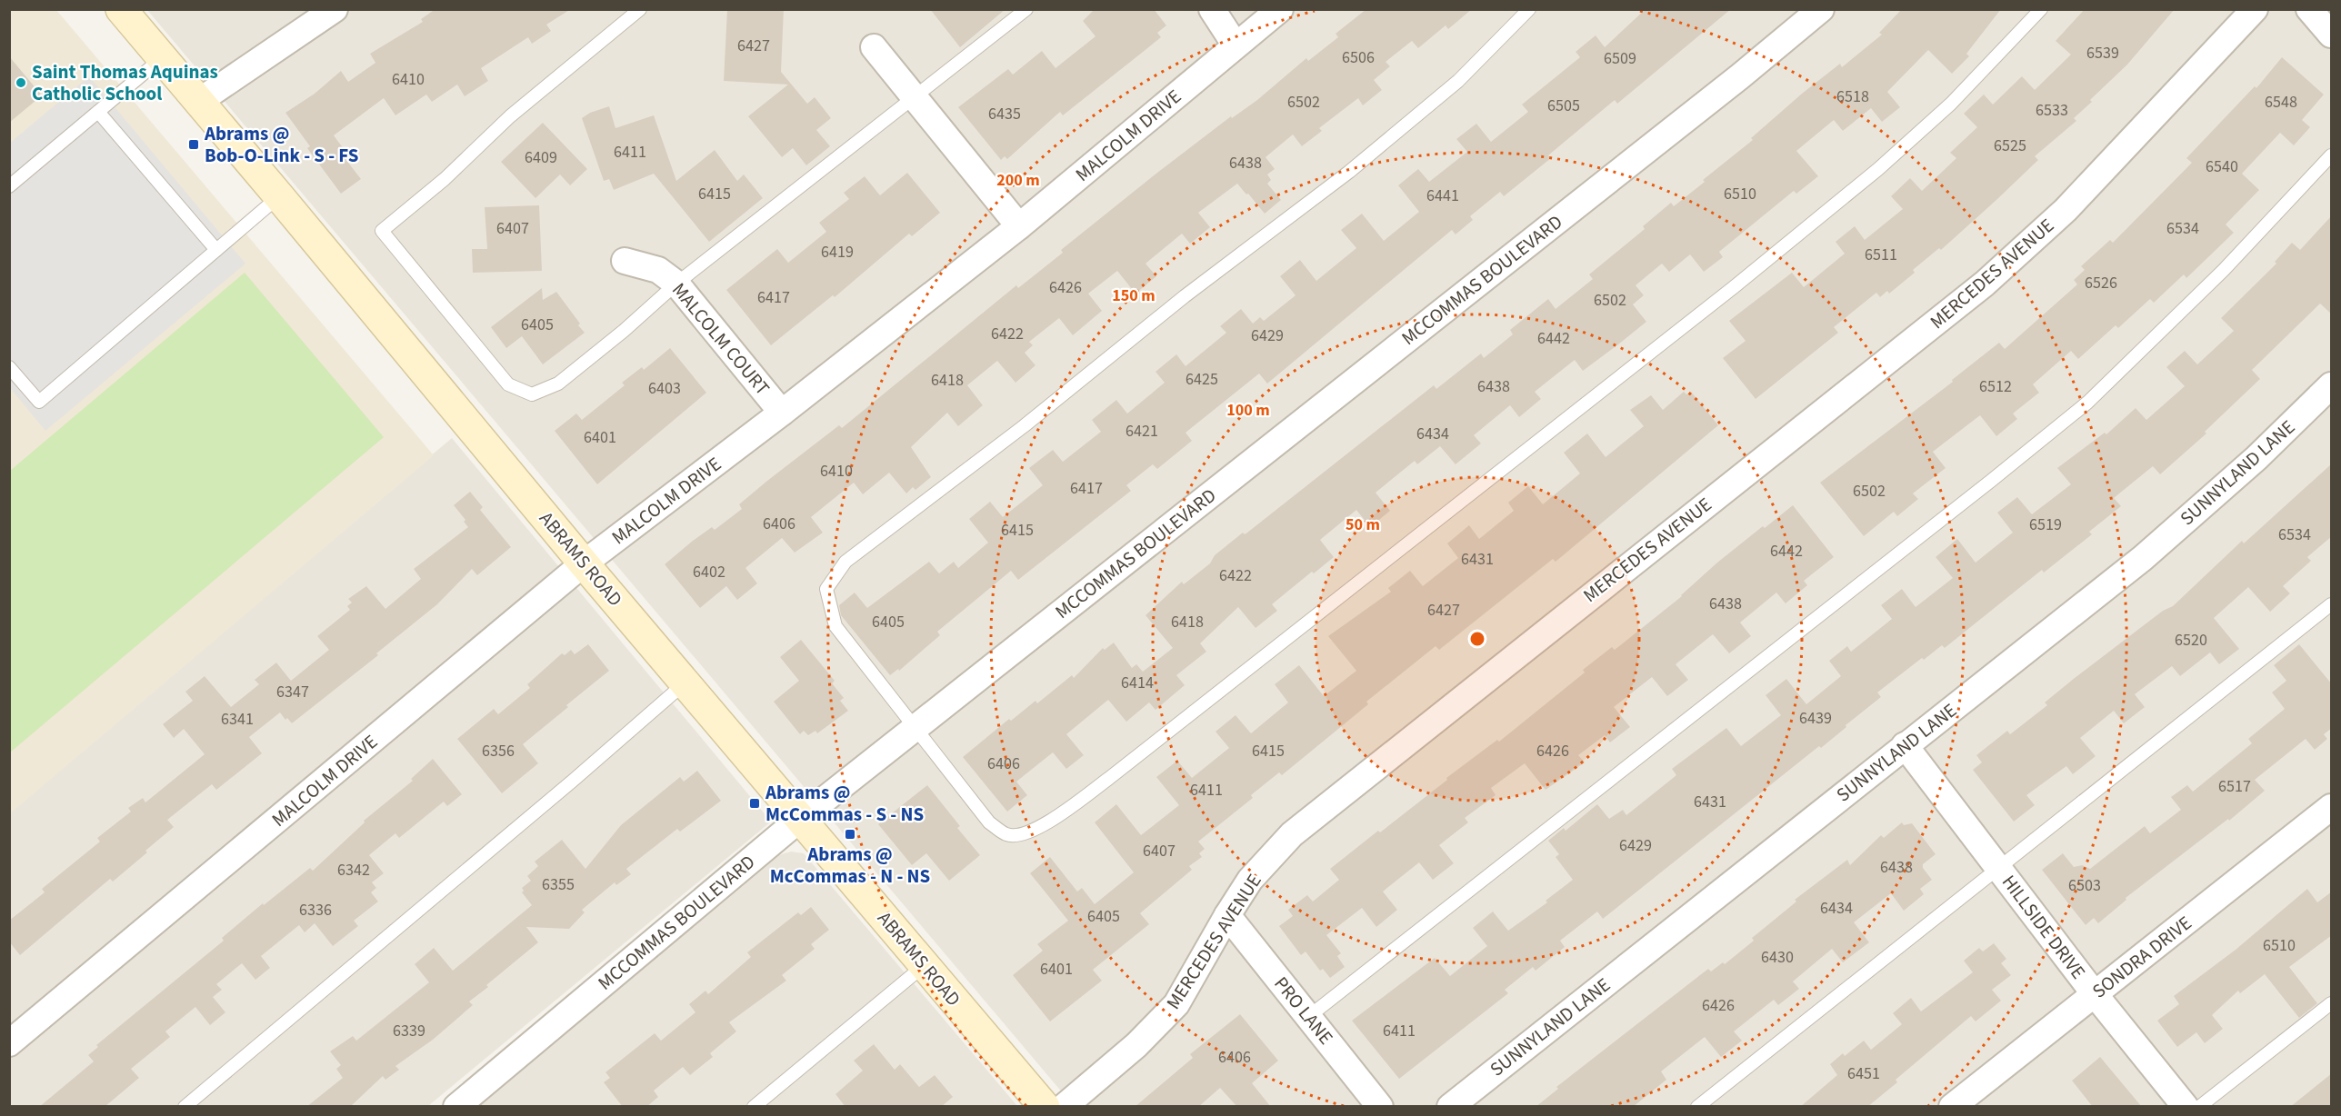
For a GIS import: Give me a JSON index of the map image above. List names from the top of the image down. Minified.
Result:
{"streets":{"main road":["ABRAMS ROAD"],"street":["MALCOLM DRIVE","MERCEDES AVENUE","MCCOMMAS BOULEVARD","MALCOLM COURT","SUNNYLAND LANE","HILLSIDE DRIVE","SONDRA DRIVE","PRO LANE"]},"crossings":[["MALCOLM DRIVE","MALCOLM COURT"],["MALCOLM DRIVE","ABRAMS ROAD"],["MERCEDES AVENUE","PRO LANE"],["MCCOMMAS BOULEVARD","ABRAMS ROAD"],["SUNNYLAND LANE","HILLSIDE DRIVE"],["HILLSIDE DRIVE","SONDRA DRIVE"]],"places":{"other":["Saint Thomas Aquinas Catholic School"],"transit":["Abrams @ Bob-O-Link - S - FS","Abrams @ McCommas - S - NS","Abrams @ McCommas - N - NS"]},"house_numbers":["6427","6539","6506","6509","6410","6518","6502","6548","6505","6533","6435","6525","6411","6409","6438","6540","6415","6510","6441","6407","6534","6419","6511","6526","6426","6417","6502","6405","6422","6429","6442","6425","6418","6438","6512","6403","6421","6434","6401","6410","6417","6502","6406","6519","6415","6534","6442","6431","6402","6422","6438","6427","6405","6418","6520","6414","6347","6439","6341","6356","6415","6426","6406","6517","6411","6431","6429","6407","6438","6342","6355","6503","6434","6336","6405","6510","6430","6401","6426","6339","6411","6406","6451"],"rings":["200 m","150 m","100 m","50 m"]}
